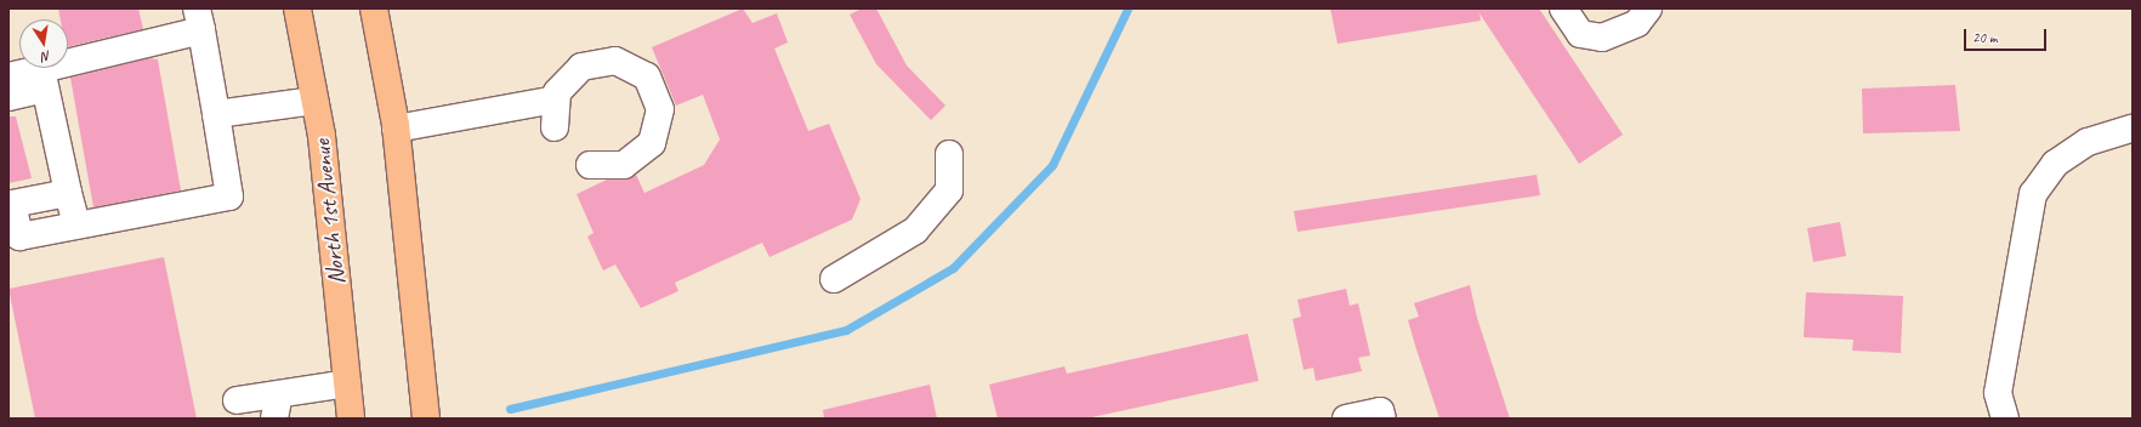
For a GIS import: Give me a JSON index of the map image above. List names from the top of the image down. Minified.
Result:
{"streets":{"main road":["North 1st Avenue"]},"scale_bar":"20 m","north":"bottom"}
